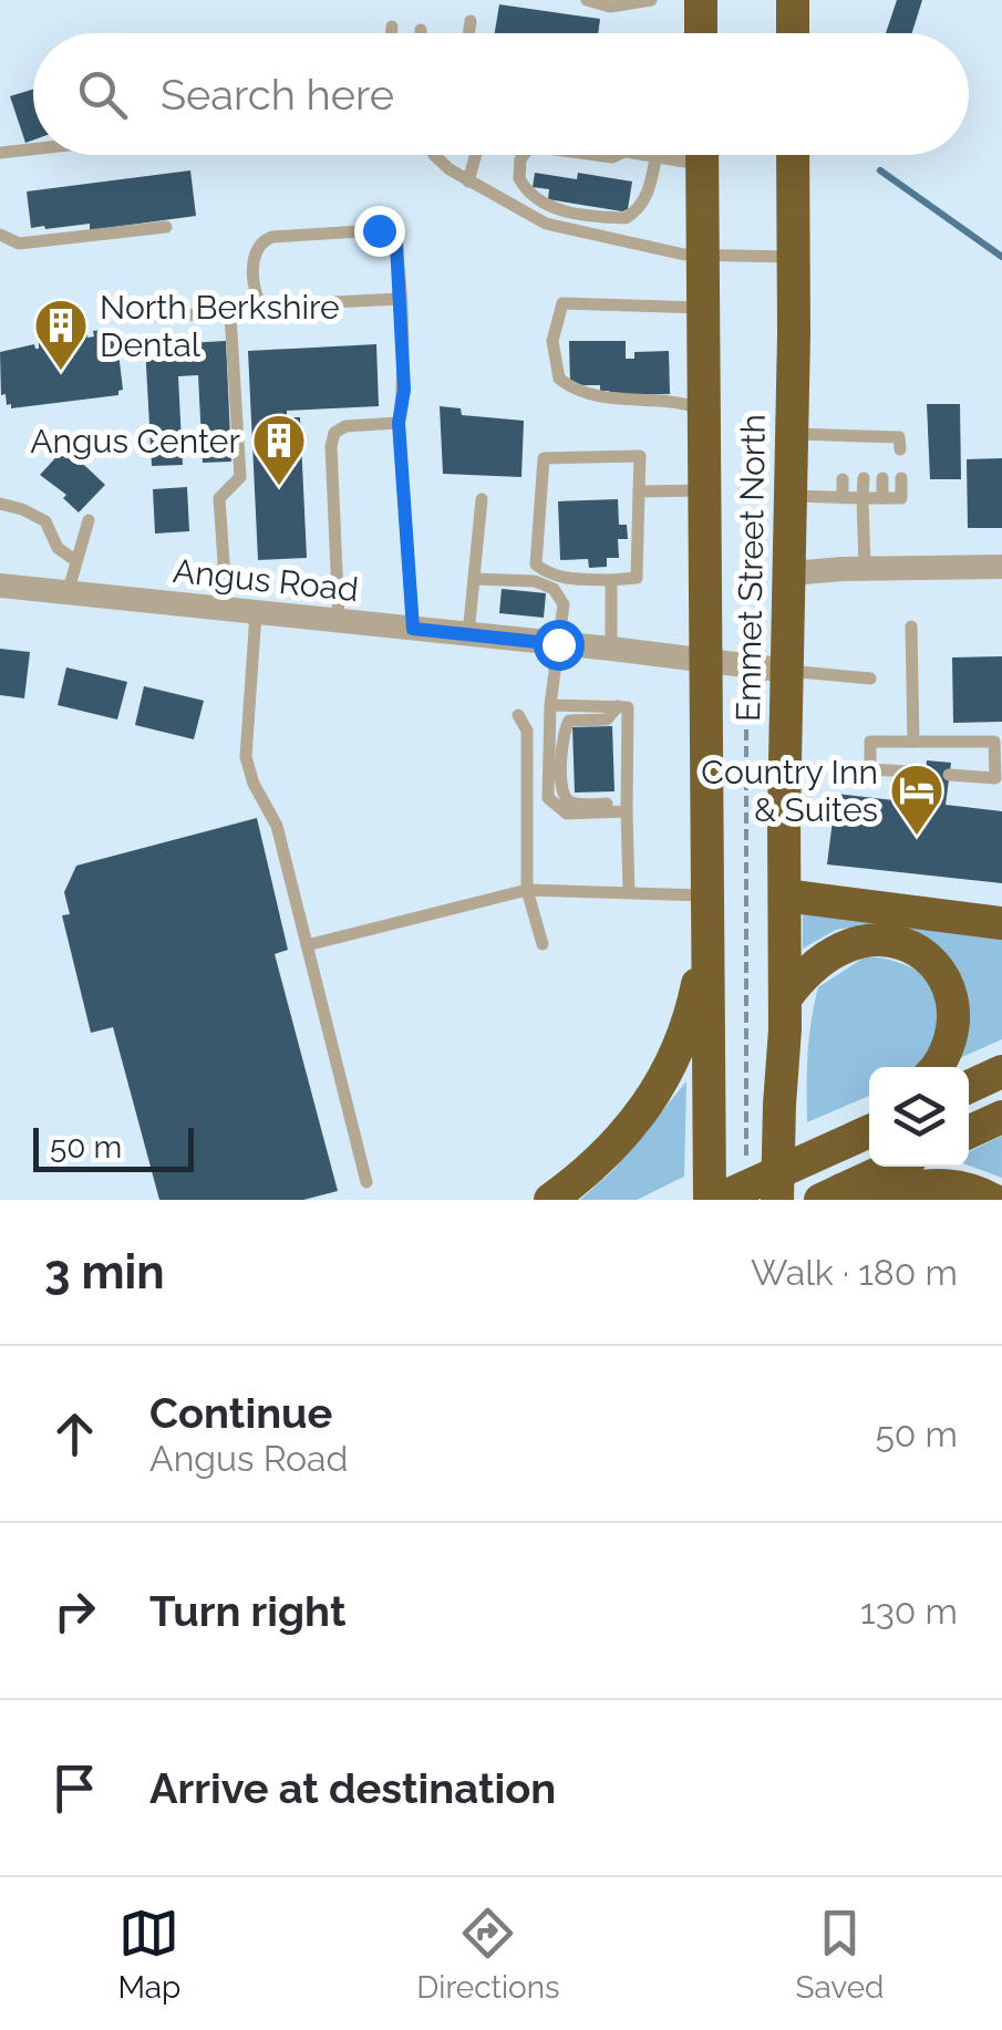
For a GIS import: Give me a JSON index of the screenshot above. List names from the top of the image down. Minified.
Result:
{"streets":{"highway":["Emmet Street North"],"street":["Angus Road"]},"crossings":[["Emmet Street North","Angus Road"]],"places":{"building":["North Berkshire Dental","Angus Center"],"hotel":["Country Inn & Suites"]},"scale_bar":"50 m","page":{"search":"Search here","scale":"50 m","heading":["3 min","Walk · 180 m"],"list":[["Continue","Angus Road","50 m"],["Turn right","130 m"],"Arrive at destination"],"nav":["Map","Directions","Saved"]}}
